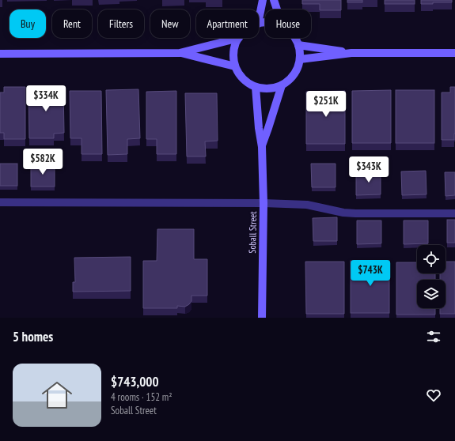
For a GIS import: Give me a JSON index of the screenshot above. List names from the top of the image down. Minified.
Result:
{"streets":{"street":["Soball Street"]},"page":{"chip":["Buy","Rent","Filters","New","Apartment","House"],"price":["$334K","$251K","$582K","$343K","$743K"],"heading":"5 homes","list":[{"name":"$743,000","note":"4 rooms · 152 m² · Soball Street"}]}}
